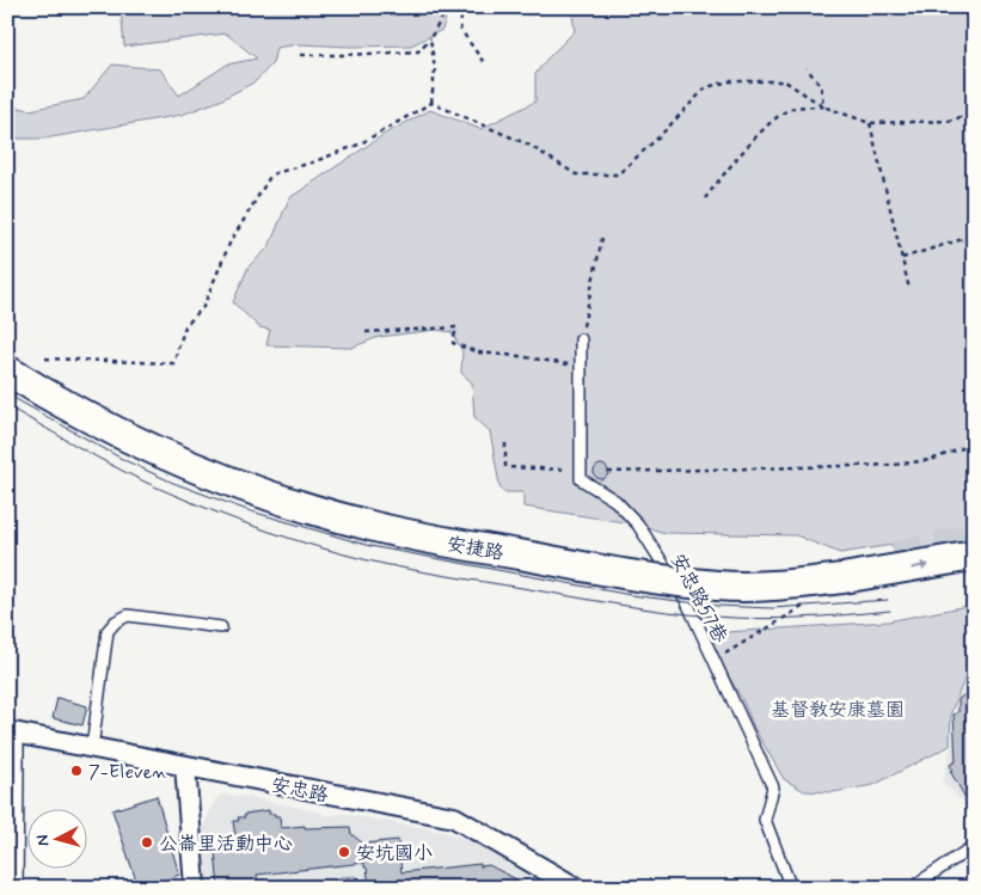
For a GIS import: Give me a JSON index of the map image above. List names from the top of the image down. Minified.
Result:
{"streets":{"street":["安捷路","安忠路"],"lane":["安忠路57巷"]},"parks":["基督教安康墓園"],"places":["7-Eleven","公崙里活動中心","安坑國小"],"north":"left"}
